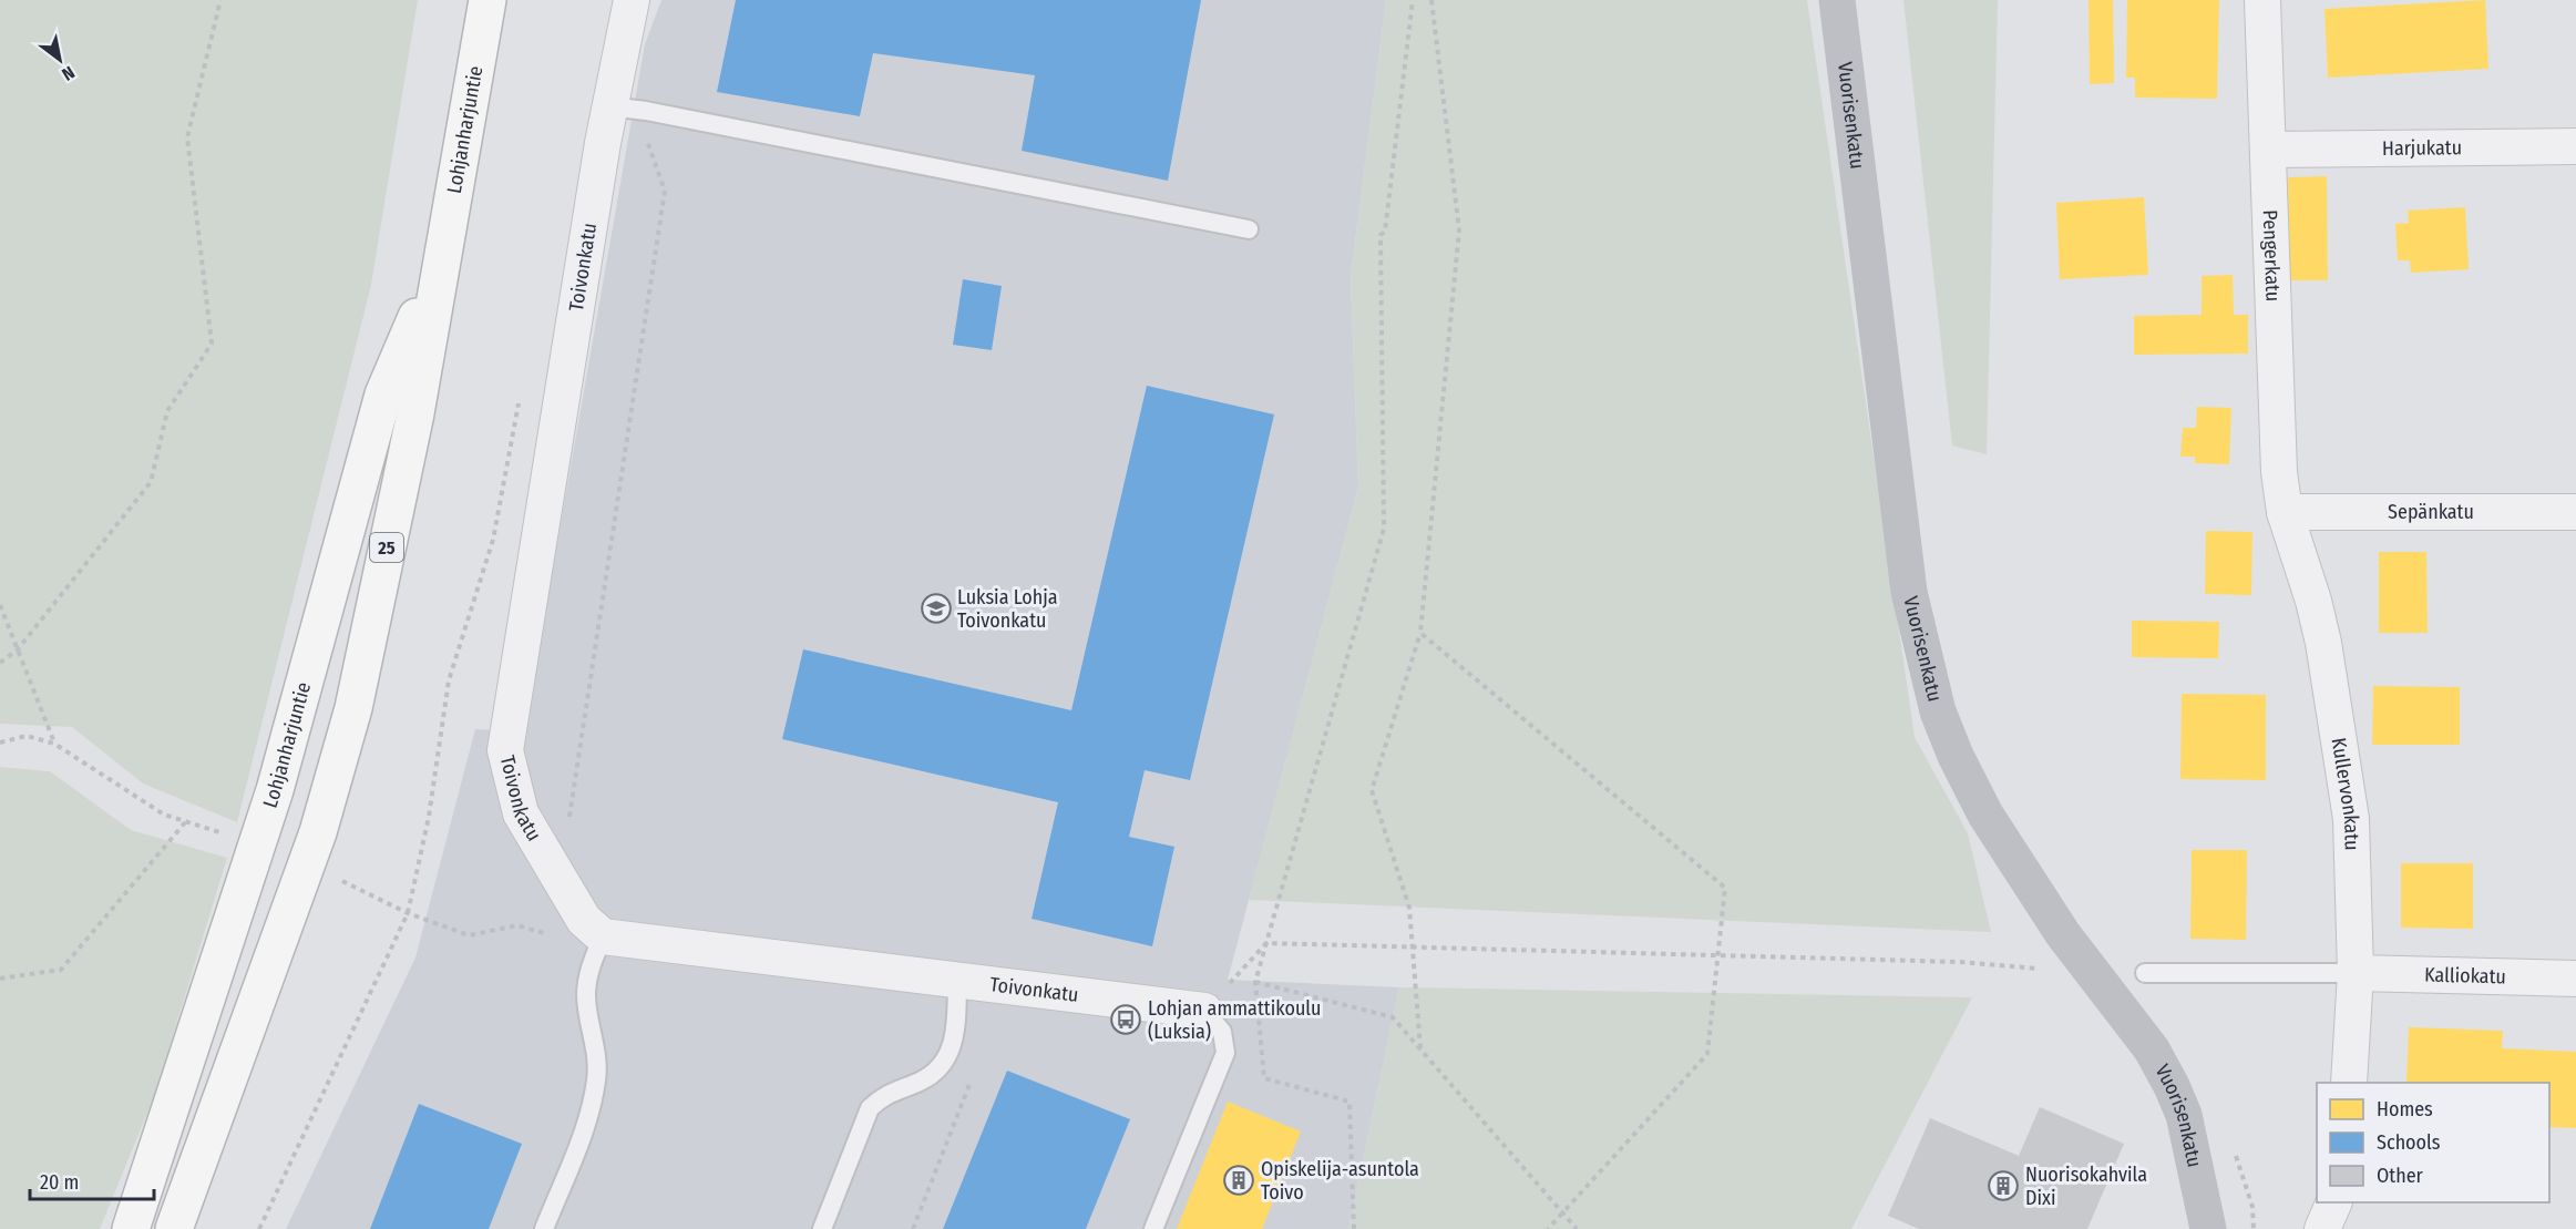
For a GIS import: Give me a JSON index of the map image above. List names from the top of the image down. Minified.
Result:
{"streets":{"highway":["Lohjanharjuntie","25"],"street":["Vuorisenkatu","Harjukatu","Pengerkatu","Toivonkatu","Sepänkatu","Kullervonkatu","Kalliokatu"]},"crossings":[["Harjukatu","Pengerkatu"],["Pengerkatu","Sepänkatu"],["Pengerkatu","Kullervonkatu"],["Sepänkatu","Kullervonkatu"],["Kullervonkatu","Kalliokatu"]],"places":{"school or university":["Luksia Lohja Toivonkatu"],"bus stop":["Lohjan ammattikoulu (Luksia)"],"building":["Opiskelija-asuntola Toivo","Nuorisokahvila Dixi"]},"legend":["Homes","Schools","Other"],"scale_bar":"20 m","north":"bottom right"}
